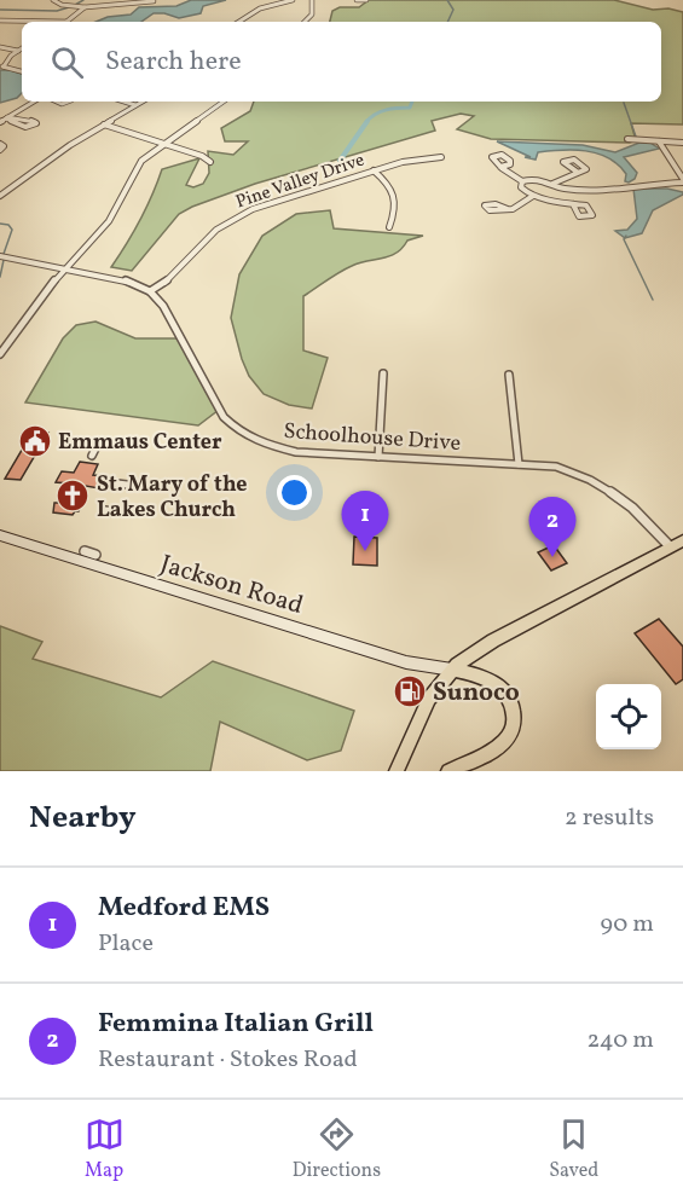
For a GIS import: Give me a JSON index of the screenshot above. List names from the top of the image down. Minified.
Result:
{"streets":{"street":["Pine Valley Drive","Schoolhouse Drive","Jackson Road"]},"crossings":[["Pine Valley Drive","Schoolhouse Drive"]],"places":{"public building":["Emmaus Center"],"church":["St. Mary of the Lakes Church"],"fuel station":["Sunoco"]},"page":{"search":"Search here","pins":["1","2"],"heading":["Nearby","2 results"],"list":[{"mark":"1","name":"Medford EMS","note":"Place","value":"90 m"},{"mark":"2","name":"Femmina Italian Grill","note":"Restaurant · Stokes Road","value":"240 m"}],"nav":["Map","Directions","Saved"]}}
